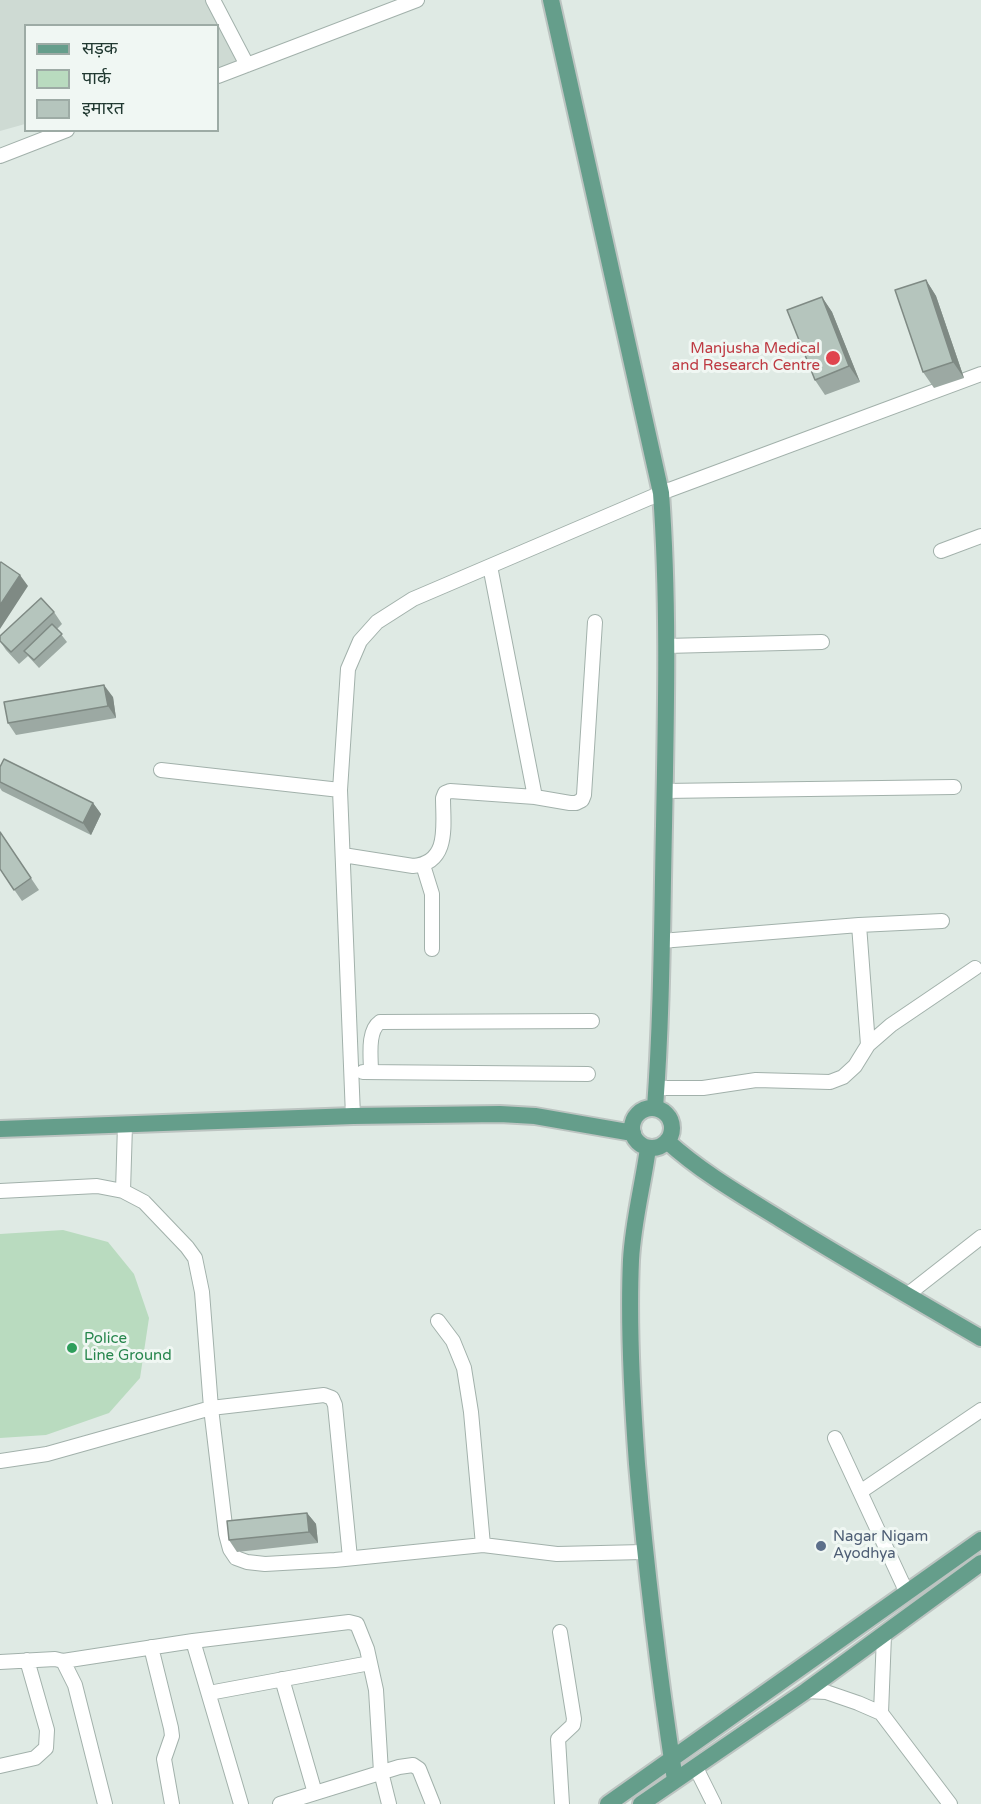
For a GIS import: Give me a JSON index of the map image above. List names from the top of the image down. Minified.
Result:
{"places":["Manjusha Medical and Research Centre","Police Line Ground","Nagar Nigam Ayodhya"],"legend":["सड़क","पार्क","इमारत"]}
